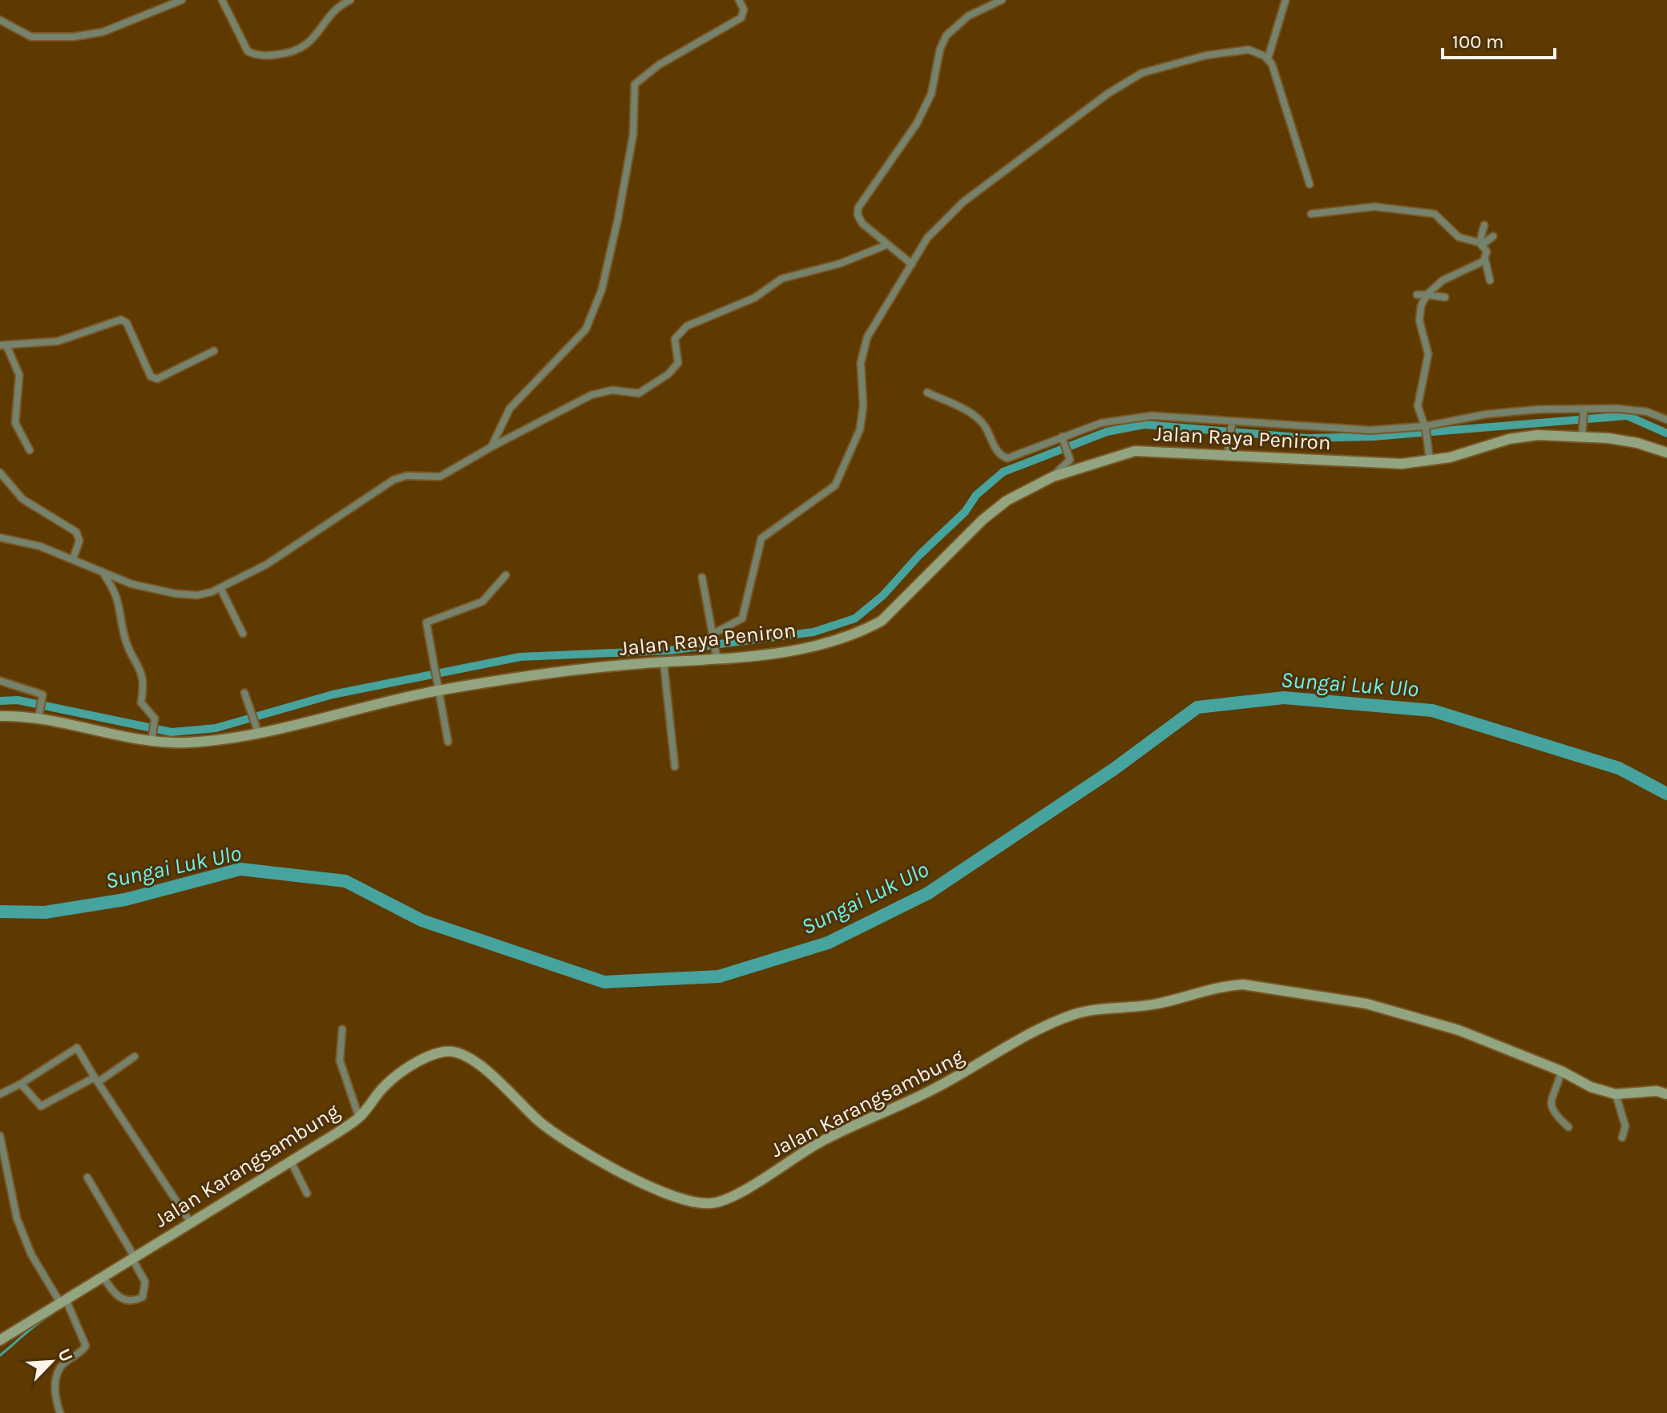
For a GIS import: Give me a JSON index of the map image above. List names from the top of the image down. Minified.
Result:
{"streets":{"main road":["Jalan Raya Peniron","Jalan Karangsambung"]},"water":["Sungai Luk Ulo"],"scale_bar":"100 m","north":"top right"}
